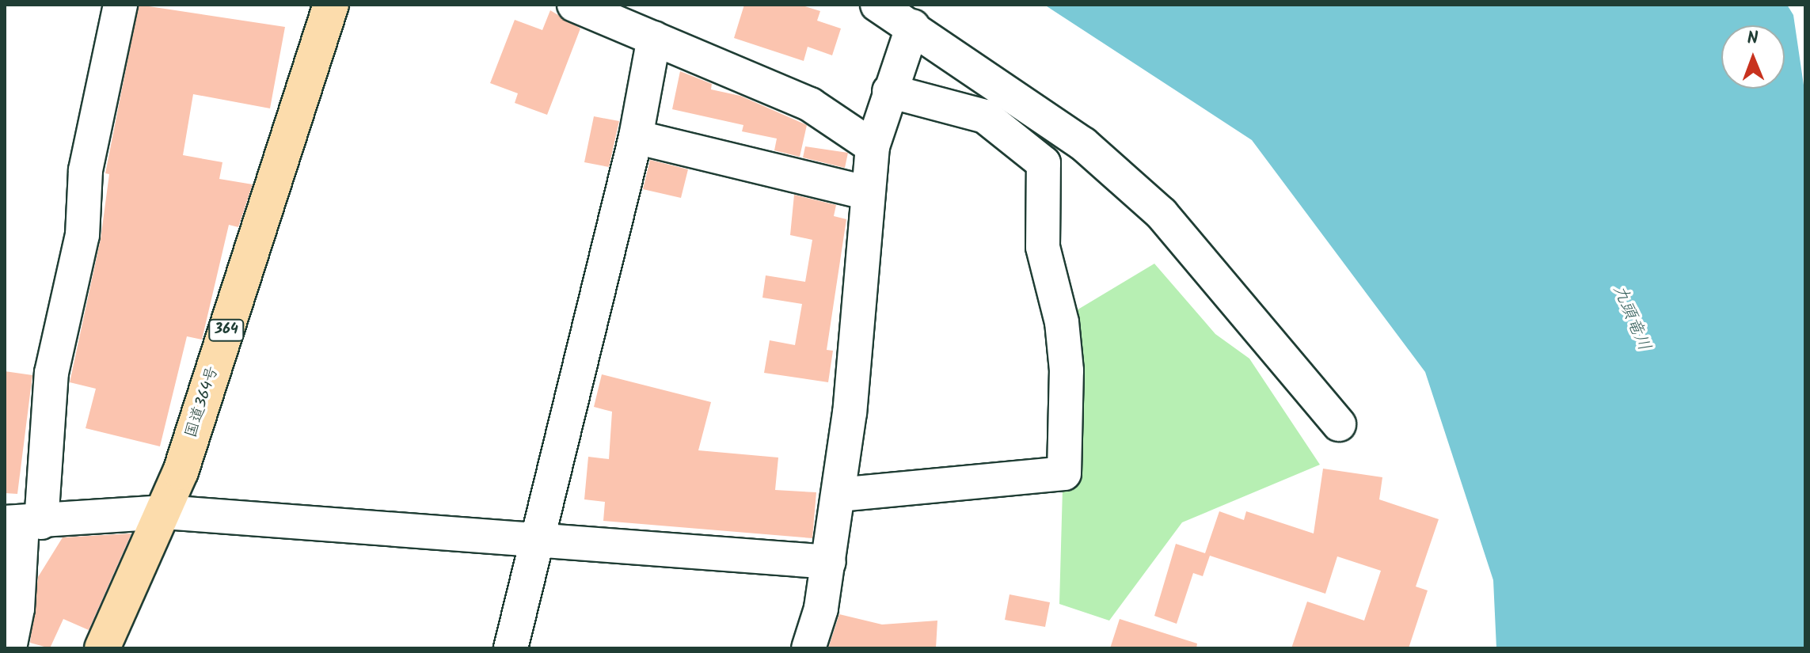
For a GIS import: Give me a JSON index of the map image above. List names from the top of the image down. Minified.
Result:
{"streets":{"highway":["364","国道364号"]},"water":["九頭竜川"],"north":"top"}
